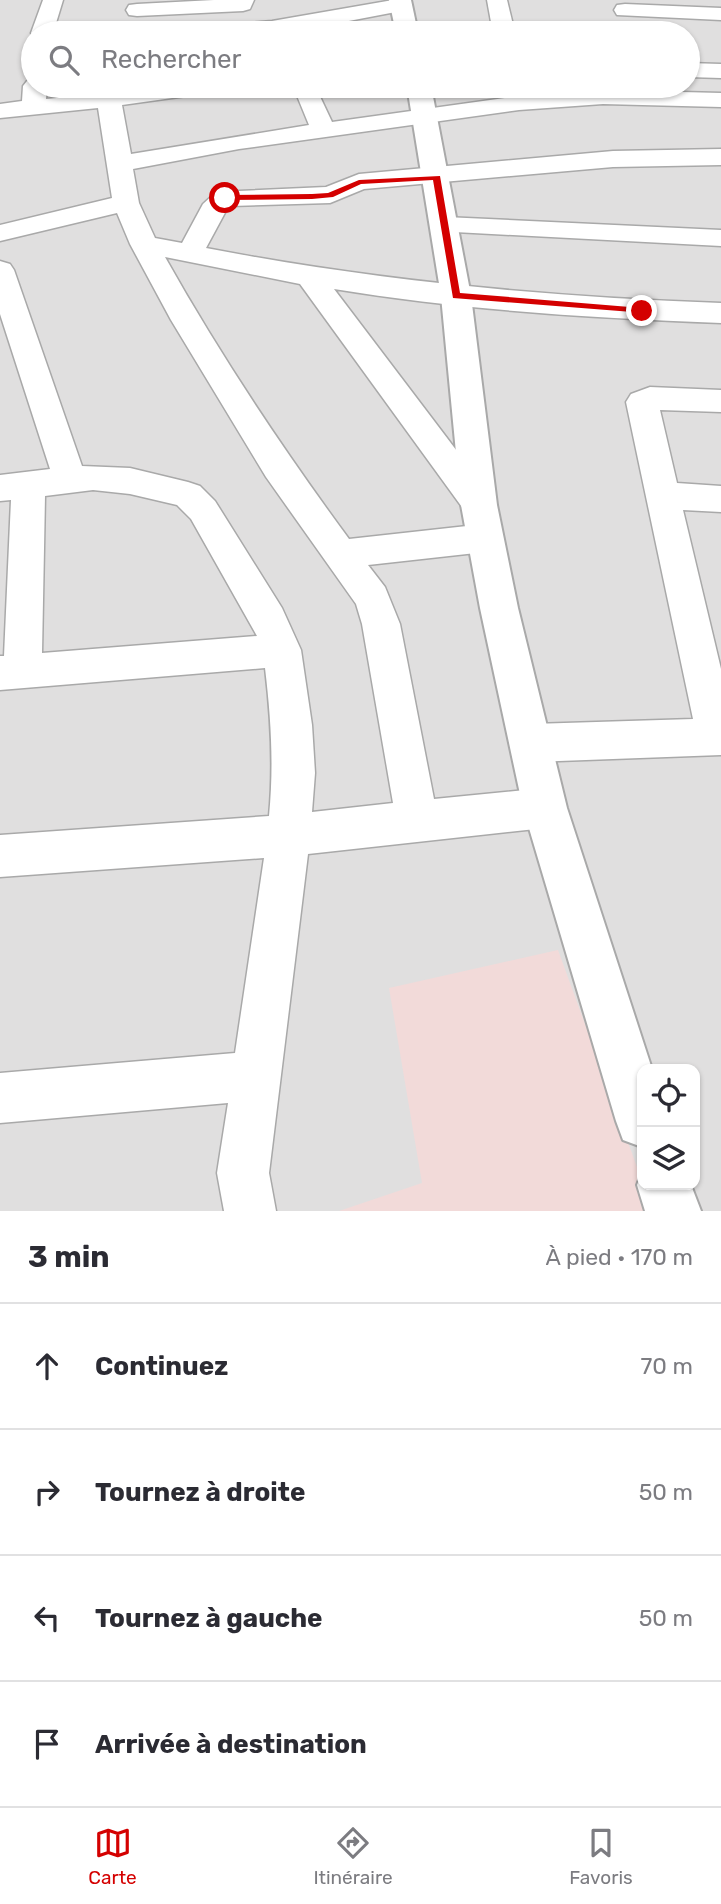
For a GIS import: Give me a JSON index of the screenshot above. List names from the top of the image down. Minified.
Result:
{"page":{"search":"Rechercher","heading":["3 min","À pied · 170 m"],"list":[["Continuez","70 m"],["Tournez à droite","50 m"],["Tournez à gauche","50 m"],"Arrivée à destination"],"nav":["Carte","Itinéraire","Favoris"]}}
